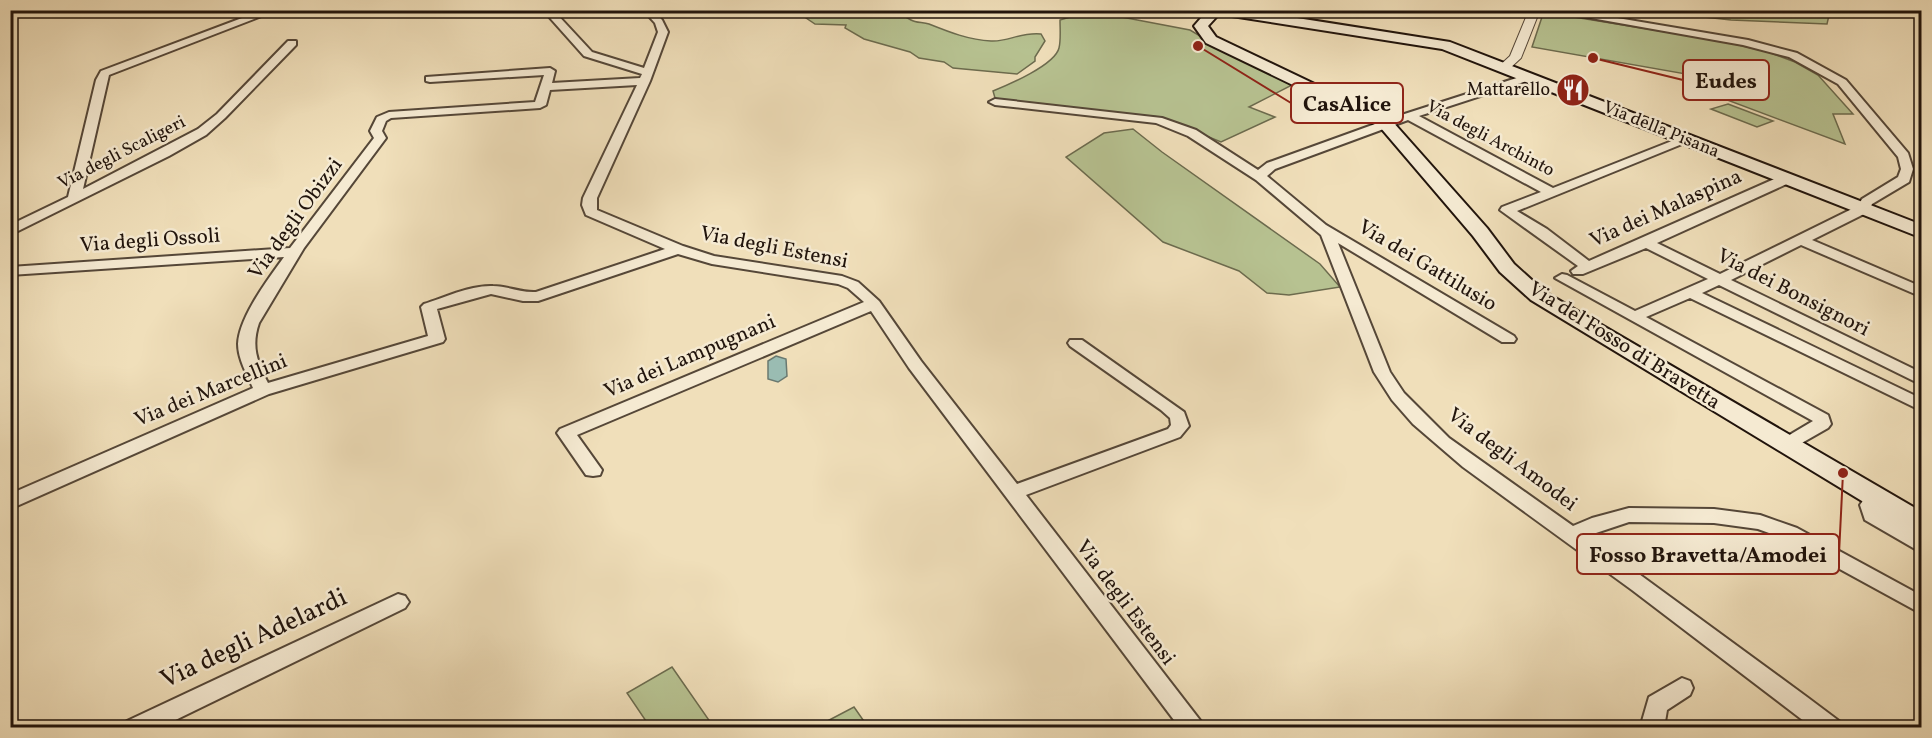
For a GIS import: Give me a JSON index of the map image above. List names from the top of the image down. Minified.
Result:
{"streets":{"main road":["Via della Pisana","Via del Fosso di Bravetta"],"street":["Via degli Archinto","Via degli Scaligeri","Via dei Malaspina","Via degli Obizzi","Via degli Ossoli","Via degli Estensi","Via dei Gattilusio","Via dei Bonsignori","Via dei Lampugnani","Via dei Marcellini","Via degli Amodei","Via degli Adelardi"]},"crossings":[["Via della Pisana","Via dei Malaspina"],["Via della Pisana","Via del Fosso di Bravetta"],["Via dei Malaspina","Via dei Bonsignori"],["Via degli Obizzi","Via degli Ossoli"],["Via degli Obizzi","Via dei Marcellini"],["Via degli Estensi","Via dei Lampugnani"],["Via degli Estensi","Via dei Marcellini"],["Via dei Gattilusio","Via degli Amodei"]],"places":{"other":["CasAlice","Eudes","Fosso Bravetta/Amodei"],"restaurant":["Mattarello"]}}
